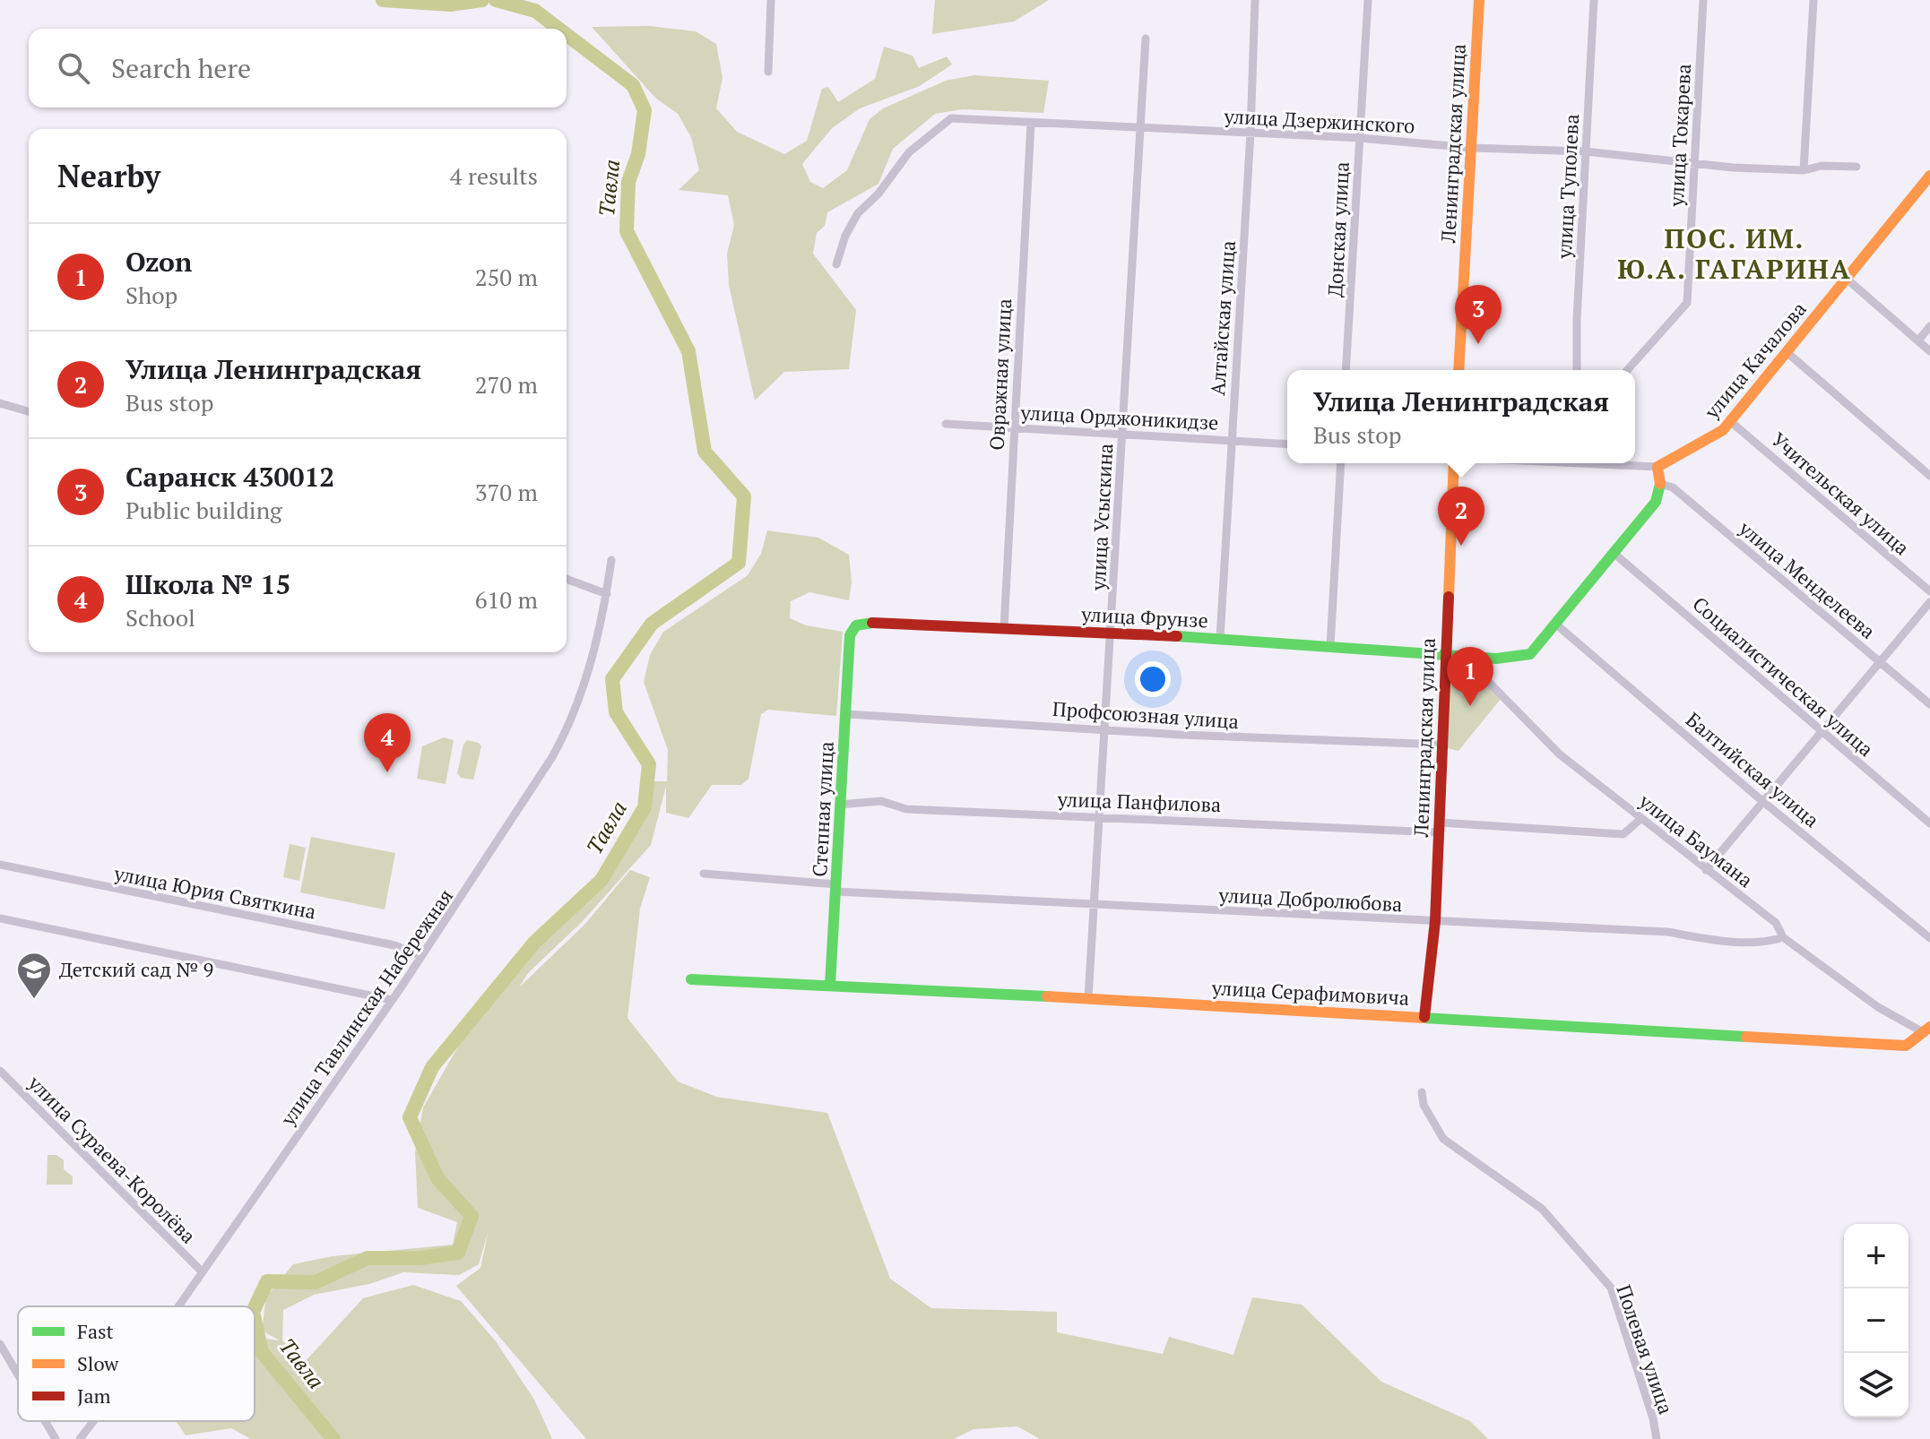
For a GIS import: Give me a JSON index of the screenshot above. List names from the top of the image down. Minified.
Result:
{"streets":{"street":["улица Дзержинского","улица Токарева","Ленинградская улица","улица Туполева","Донская улица","Алтайская улица","улица Качалова","Овражная улица","улица Орджоникидзе","Учительская улица","улица Усыскина","улица Менделеева","улица Фрунзе","Социалистическая улица","Профсоюзная улица","Балтийская улица","улица Панфилова","Степная улица","улица Баумана","улица Юрия Святкина","улица Добролюбова","улица Серафимовича","улица Тавлинская Набережная","улица Сураева-Королёва","Полевая улица"]},"crossings":[["улица Дзержинского","улица Токарева"],["улица Дзержинского","Ленинградская улица"],["улица Дзержинского","улица Туполева"],["улица Дзержинского","Донская улица"],["улица Дзержинского","Алтайская улица"],["улица Дзержинского","Овражная улица"],["улица Дзержинского","улица Усыскина"],["Ленинградская улица","улица Фрунзе"],["Ленинградская улица","Профсоюзная улица"],["Ленинградская улица","улица Панфилова"],["Ленинградская улица","улица Добролюбова"],["Ленинградская улица","улица Серафимовича"],["Алтайская улица","улица Орджоникидзе"],["Алтайская улица","улица Фрунзе"],["улица Качалова","Учительская улица"],["Овражная улица","улица Орджоникидзе"],["Овражная улица","улица Фрунзе"],["улица Орджоникидзе","улица Усыскина"],["улица Усыскина","улица Фрунзе"],["улица Усыскина","Профсоюзная улица"],["улица Усыскина","улица Панфилова"],["улица Усыскина","улица Добролюбова"],["улица Усыскина","улица Серафимовича"],["улица Фрунзе","Степная улица"],["Профсоюзная улица","Степная улица"],["улица Панфилова","Степная улица"],["улица Панфилова","улица Баумана"],["Степная улица","улица Добролюбова"],["Степная улица","улица Серафимовича"],["улица Баумана","улица Добролюбова"],["улица Баумана","улица Серафимовича"],["улица Юрия Святкина","улица Тавлинская Набережная"],["улица Тавлинская Набережная","улица Сураева-Королёва"]],"districts":["ПОС. ИМ. Ю.А. ГАГАРИНА"],"water":["Тавла"],"places":{"school or university":["Детский сад № 9"]},"legend":["Fast","Slow","Jam"],"page":{"search":"Search here","heading":["Nearby","4 results"],"list":[{"mark":"1","name":"Ozon","note":"Shop","value":"250 m"},{"mark":"2","name":"Улица Ленинградская","note":"Bus stop","value":"270 m"},{"mark":"3","name":"Саранск 430012","note":"Public building","value":"370 m"},{"mark":"4","name":"Школа № 15","note":"School","value":"610 m"}],"pins":["3","2","1","4"],"popup":["Улица Ленинградская","Bus stop"],"map_buttons":["+","−"]}}
